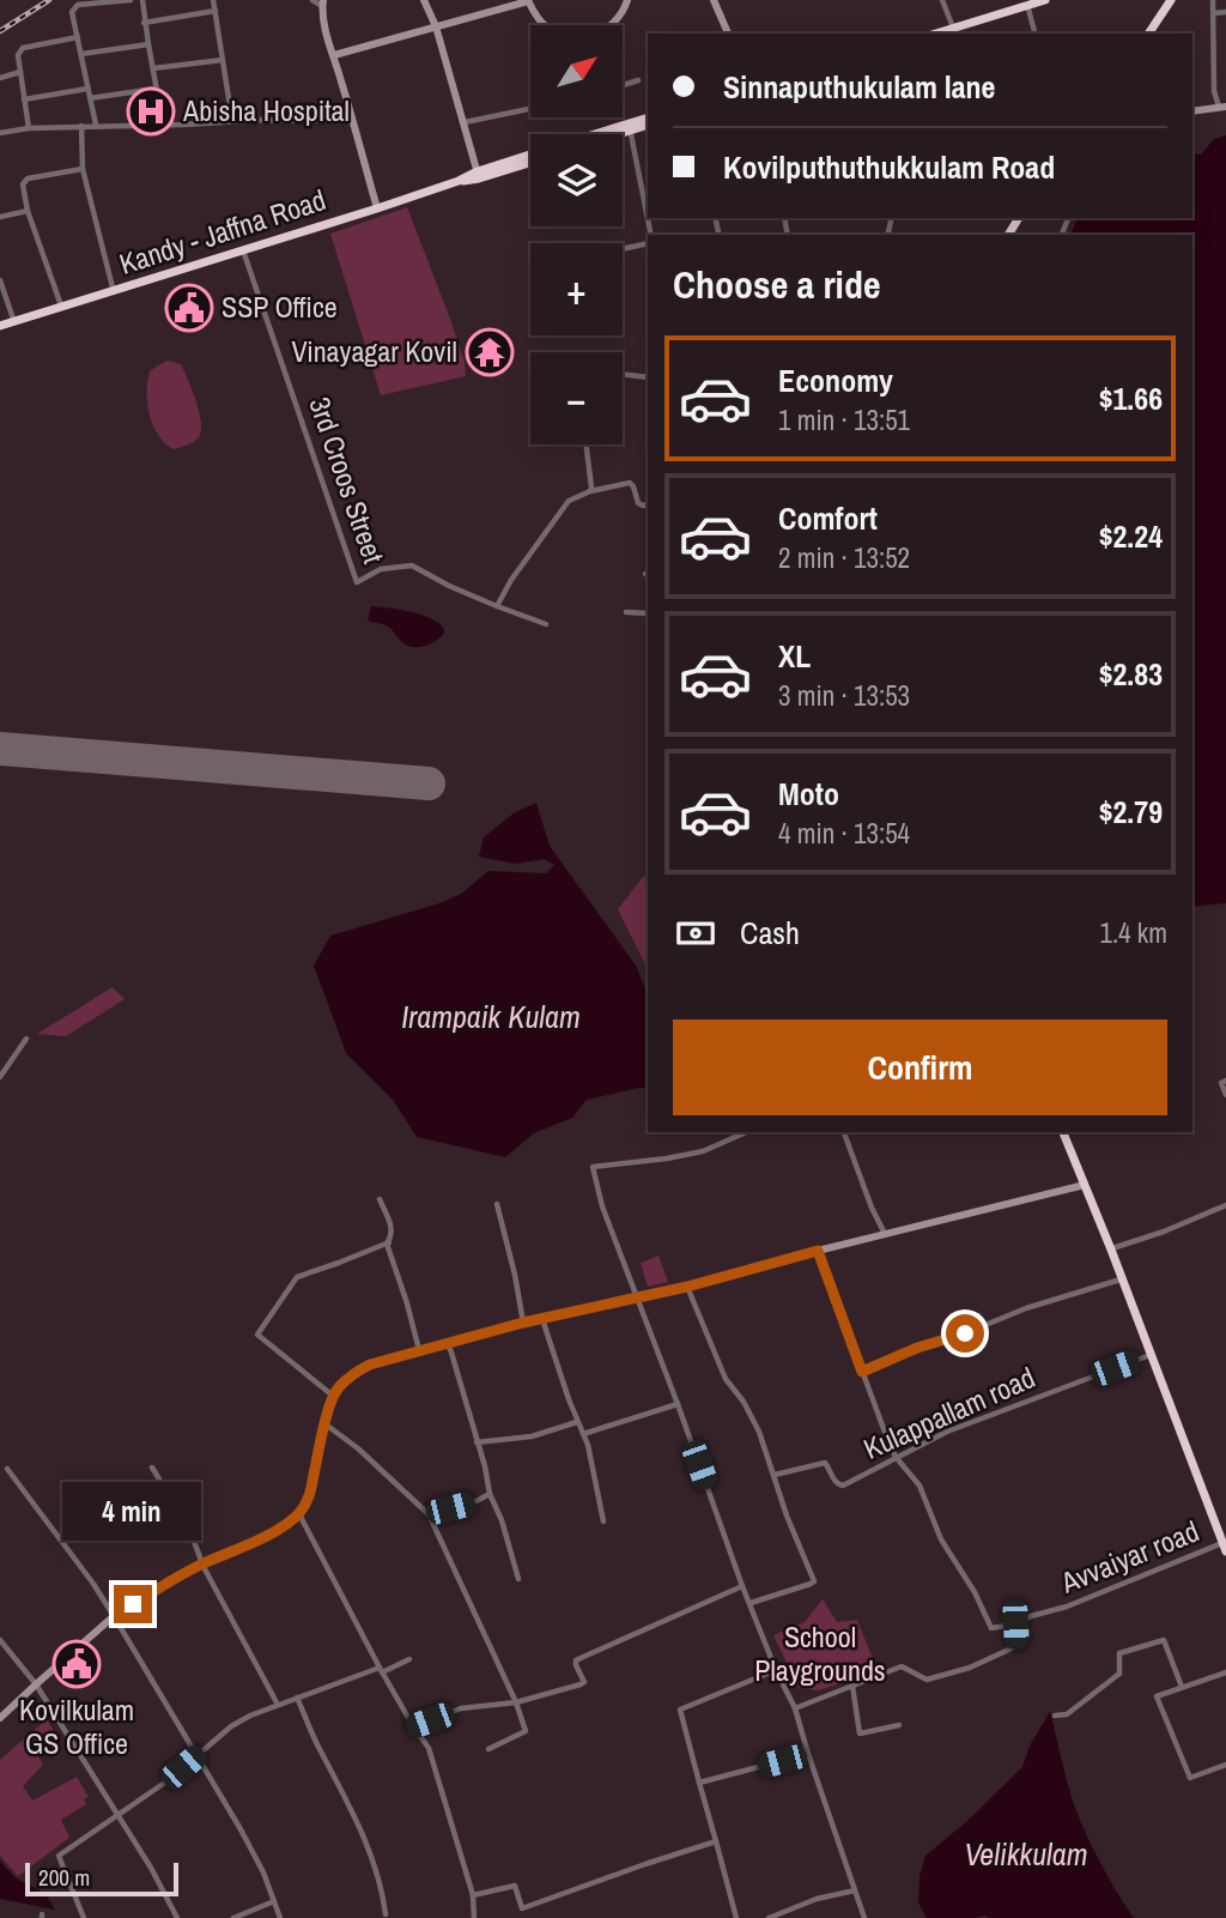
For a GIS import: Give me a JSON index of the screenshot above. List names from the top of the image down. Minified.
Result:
{"streets":{"highway":["Kandy - Jaffna Road"],"street":["3rd Croos Street","Kulappallam road","Avvaiyar road"]},"crossings":[["Kandy - Jaffna Road","3rd Croos Street"]],"water":["Irampaik Kulam","Velikkulam"],"parks":["School Playgrounds"],"places":{"hospital":["Abisha Hospital"],"public building":["SSP Office","Kovilkulam GS Office"],"temple":["Vinayagar Kovil"]},"scale_bar":"200 m","north":"top right","page":{"map_buttons":["+","−"],"banner":["Sinnaputhukulam lane","Kovilputhuthukkulam Road"],"heading":"Choose a ride","list":[{"name":"Economy","note":"1 min · 13:51","value":"$1.66"},{"name":"Comfort","note":"2 min · 13:52","value":"$2.24"},{"name":"XL","note":"3 min · 13:53","value":"$2.83"},{"name":"Moto","note":"4 min · 13:54","value":"$2.79"}],"pay":["Cash","1.4 km"],"buttons":"Confirm","bubble":"4 min","scale":"200 m"}}
